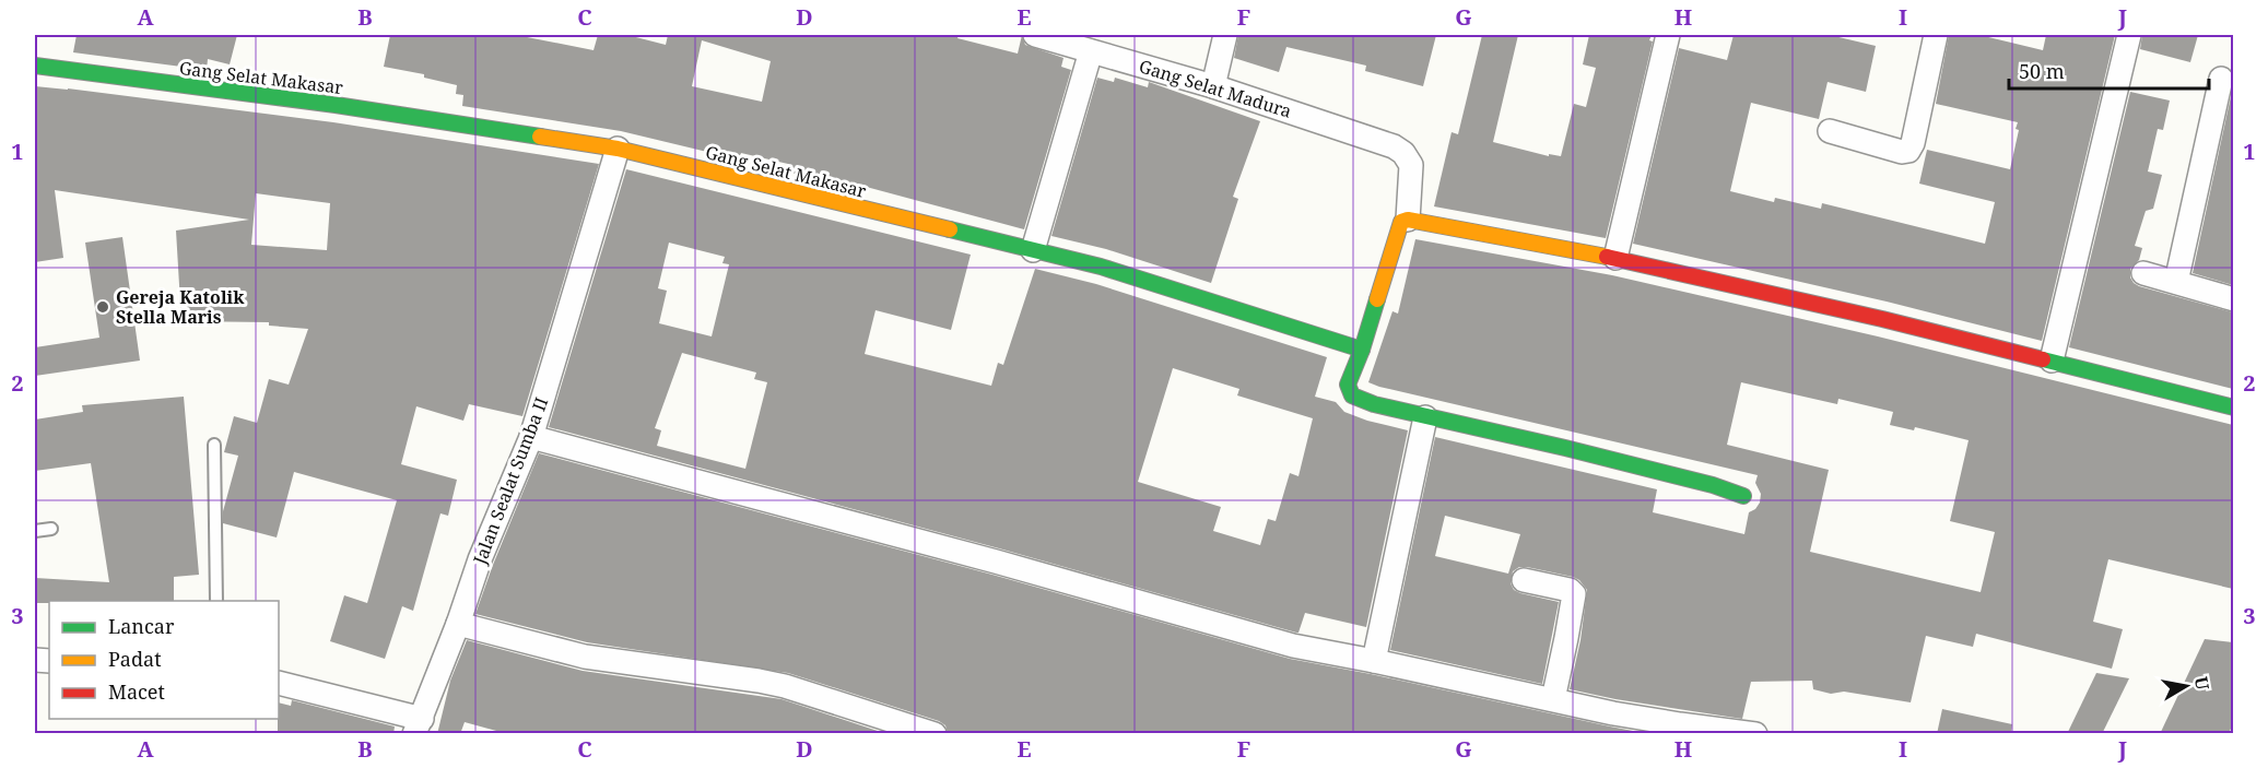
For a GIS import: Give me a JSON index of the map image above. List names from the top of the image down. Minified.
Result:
{"streets":{"street":["Gang Selat Makasar","Gang Selat Madura","Jalan Sealat Sumba II"]},"crossings":[["Gang Selat Makasar","Jalan Sealat Sumba II"]],"places":["Gereja Katolik Stella Maris"],"legend":["Lancar","Padat","Macet"],"scale_bar":"50 m","north":"right","grid":{"columns":["A","B","C","D","E","F","G","H","I","J"],"rows":["1","2","3"]}}
